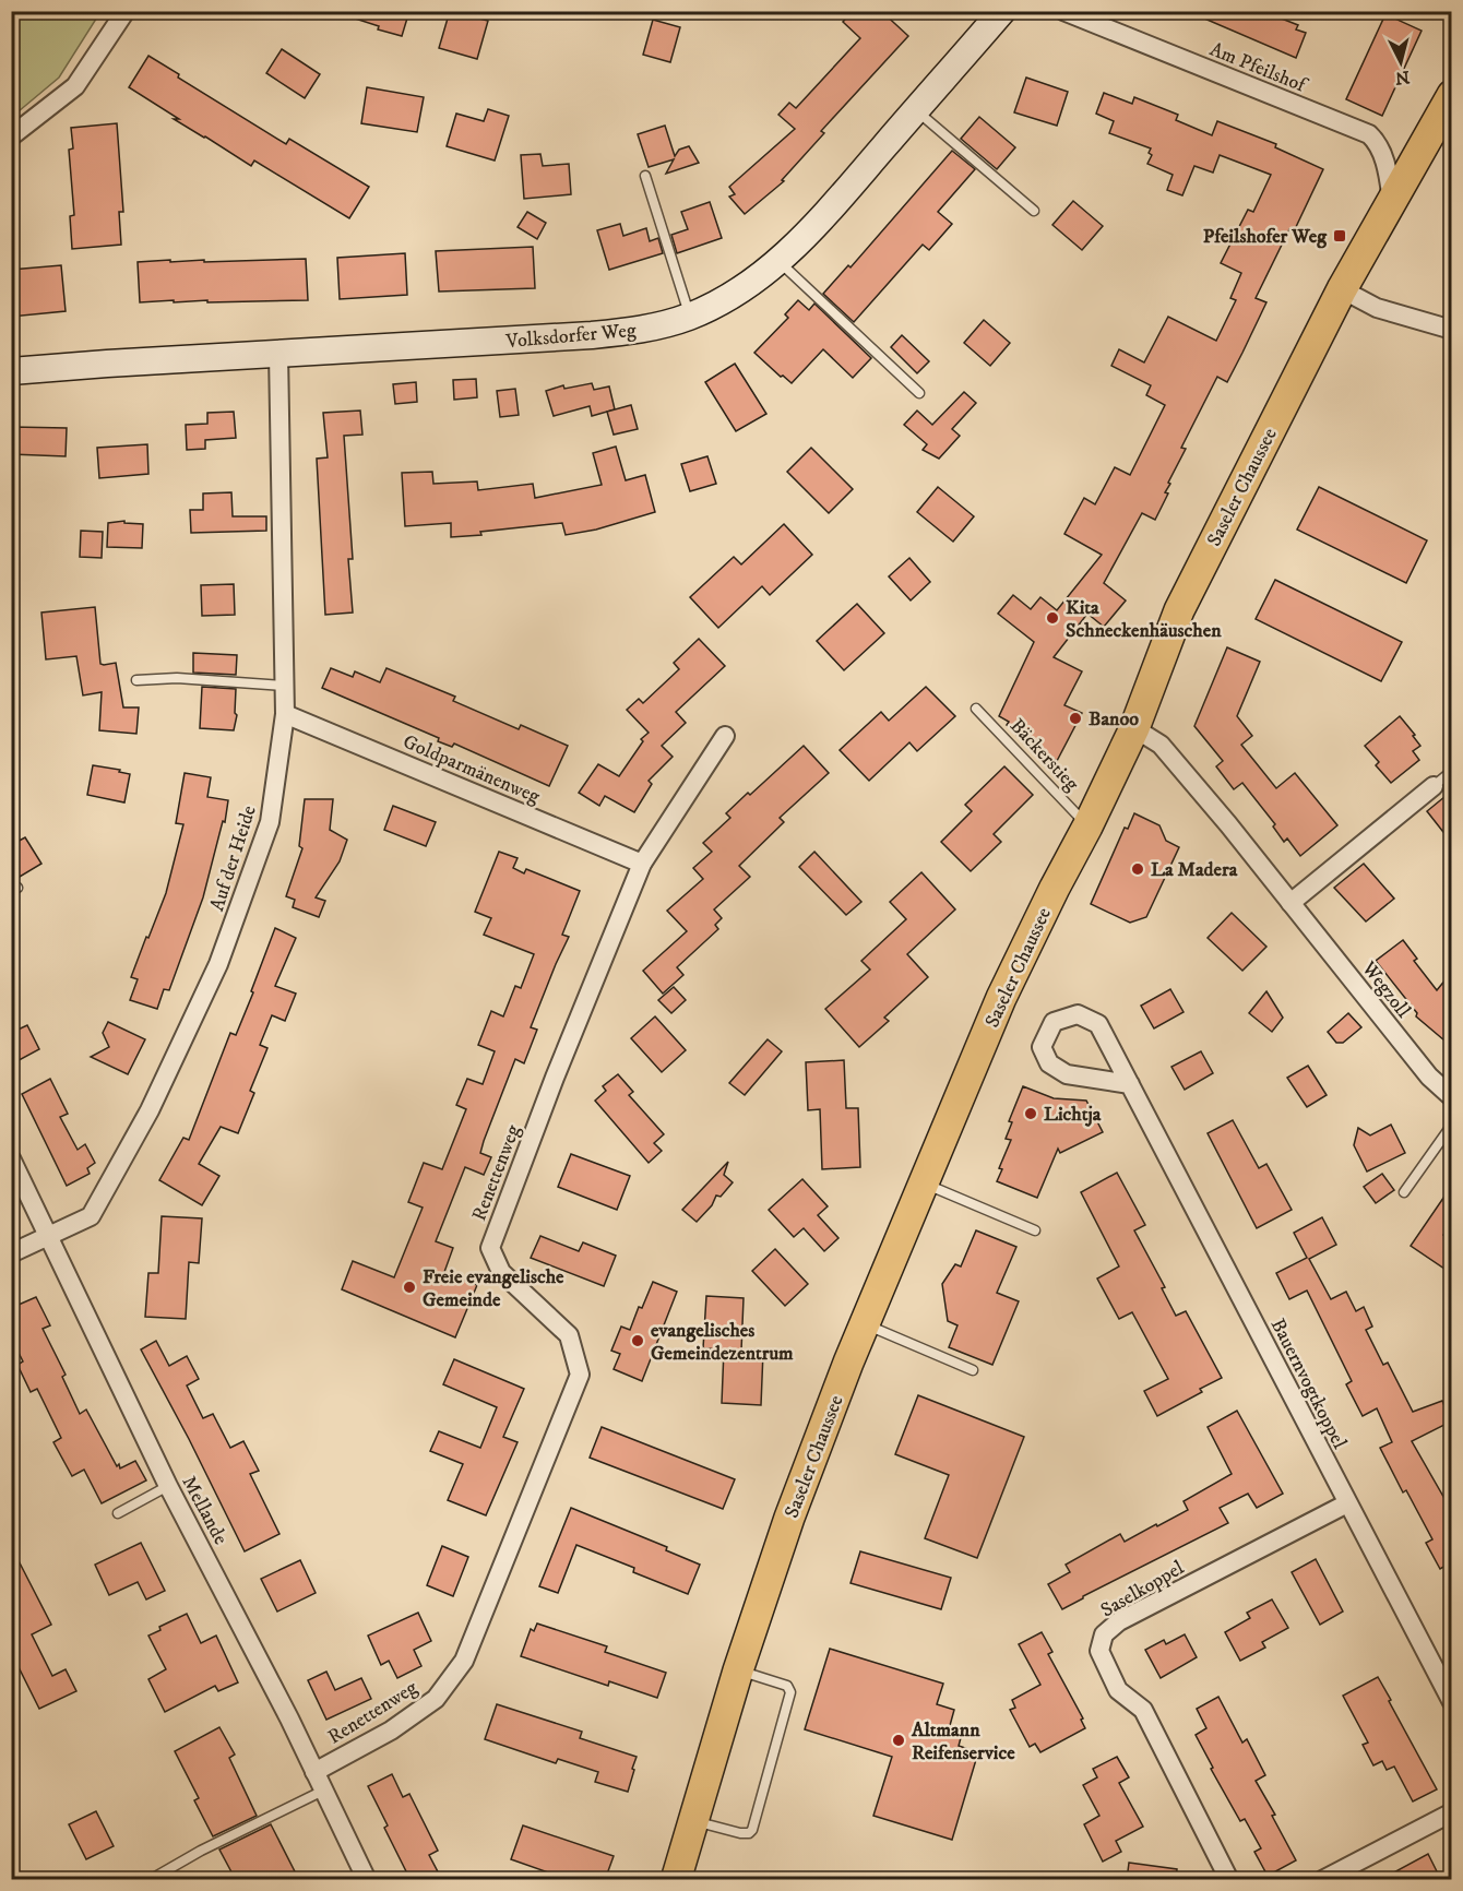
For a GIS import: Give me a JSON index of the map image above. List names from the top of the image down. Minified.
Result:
{"streets":{"main road":["Saseler Chaussee"],"street":["Am Pfeilshof","Volksdorfer Weg","Goldparmänenweg","Auf der Heide","Wegzoll","Renettenweg","Bauernvogtkoppel","Mellande","Saselkoppel"],"lane":["Bäckerstieg"]},"crossings":[["Am Pfeilshof","Saseler Chaussee"],["Volksdorfer Weg","Auf der Heide"],["Saseler Chaussee","Bäckerstieg"],["Saseler Chaussee","Wegzoll"],["Goldparmänenweg","Auf der Heide"],["Goldparmänenweg","Renettenweg"],["Auf der Heide","Mellande"],["Renettenweg","Mellande"],["Bauernvogtkoppel","Saselkoppel"]],"places":{"transit":["Pfeilshofer Weg"],"other":["Kita Schneckenhäuschen","Banoo","La Madera","Lichtja","Freie evangelische Gemeinde","evangelisches Gemeindezentrum","Altmann Reifenservice"]},"north":"bottom"}
